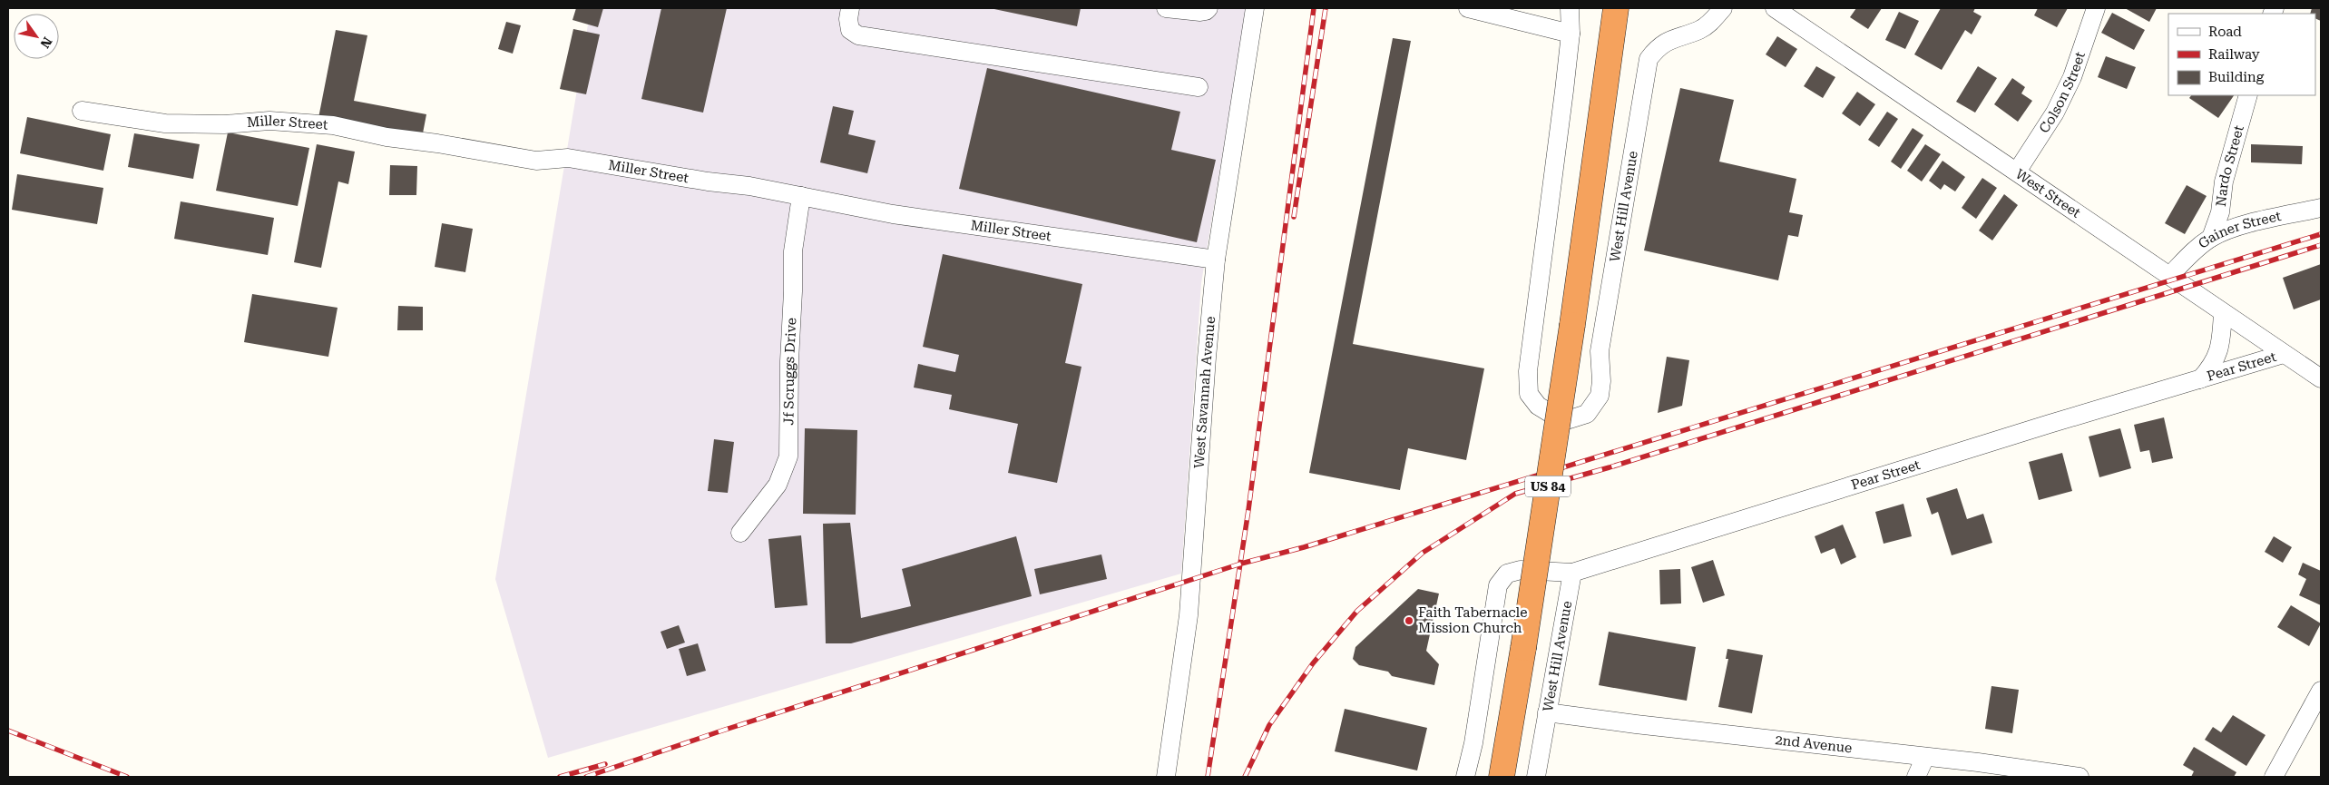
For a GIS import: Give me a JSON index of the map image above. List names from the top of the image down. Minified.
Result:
{"streets":{"highway":["US 84"],"street":["Colson Street","Miller Street","Nardo Street","West Street","West Hill Avenue","Gainer Street","Pear Street","Jf Scruggs Drive","West Savannah Avenue","2nd Avenue"]},"crossings":[["Colson Street","West Street"],["Miller Street","Jf Scruggs Drive"],["Miller Street","West Savannah Avenue"],["Nardo Street","Gainer Street"],["West Street","Gainer Street"],["West Street","Pear Street"],["West Hill Avenue","Pear Street"],["West Hill Avenue","2nd Avenue"]],"places":["Faith Tabernacle Mission Church"],"legend":["Road","Railway","Building"],"north":"bottom right"}
